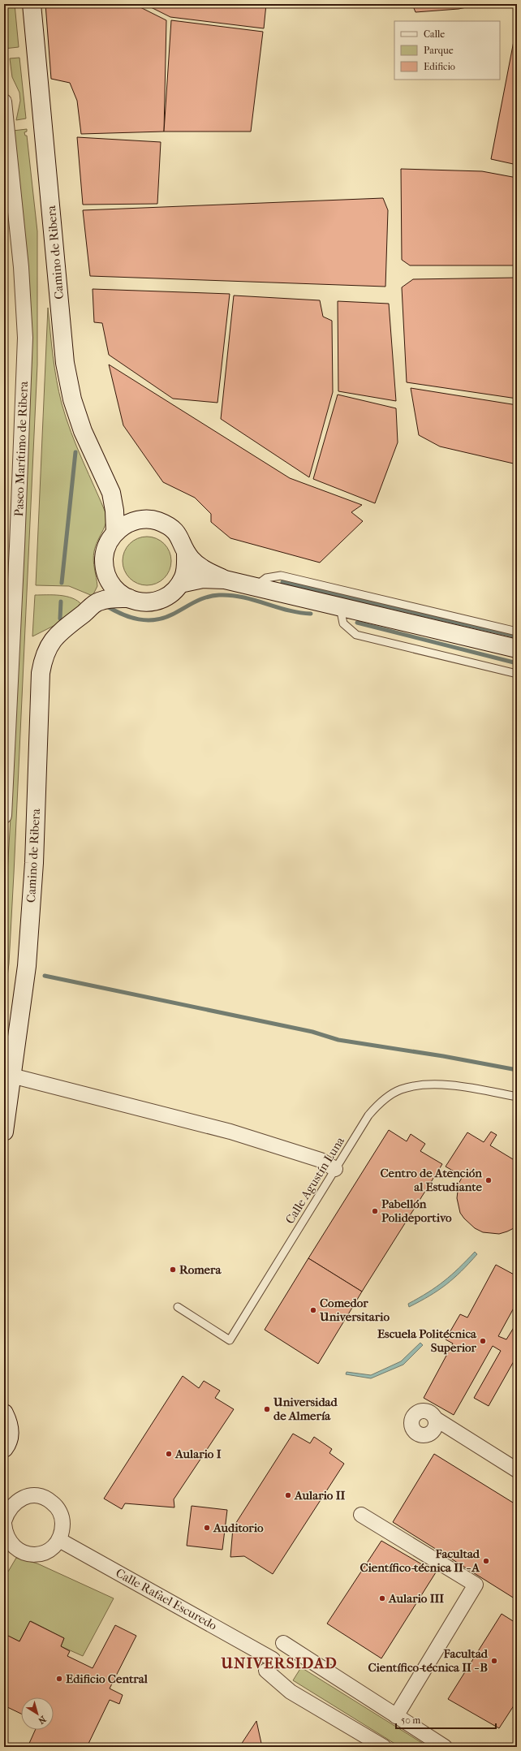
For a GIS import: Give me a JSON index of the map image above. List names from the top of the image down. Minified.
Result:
{"streets":{"main road":["Camino de Ribera"],"street":["Paseo Marítimo de Ribera","Calle Rafael Escuredo"],"lane":["Calle Agustín Luna"]},"districts":["UNIVERSIDAD"],"places":["Centro de Atención al Estudiante","Pabellón Polideportivo","Romera","Comedor Universitario","Escuela Politécnica Superior","Universidad de Almería","Aulario I","Aulario II","Auditorio","Facultad Científico-técnica II - A","Aulario III","Facultad Científico-técnica II - B","Edificio Central"],"legend":["Calle","Parque","Edificio"],"scale_bar":"50 m","north":"bottom right"}
